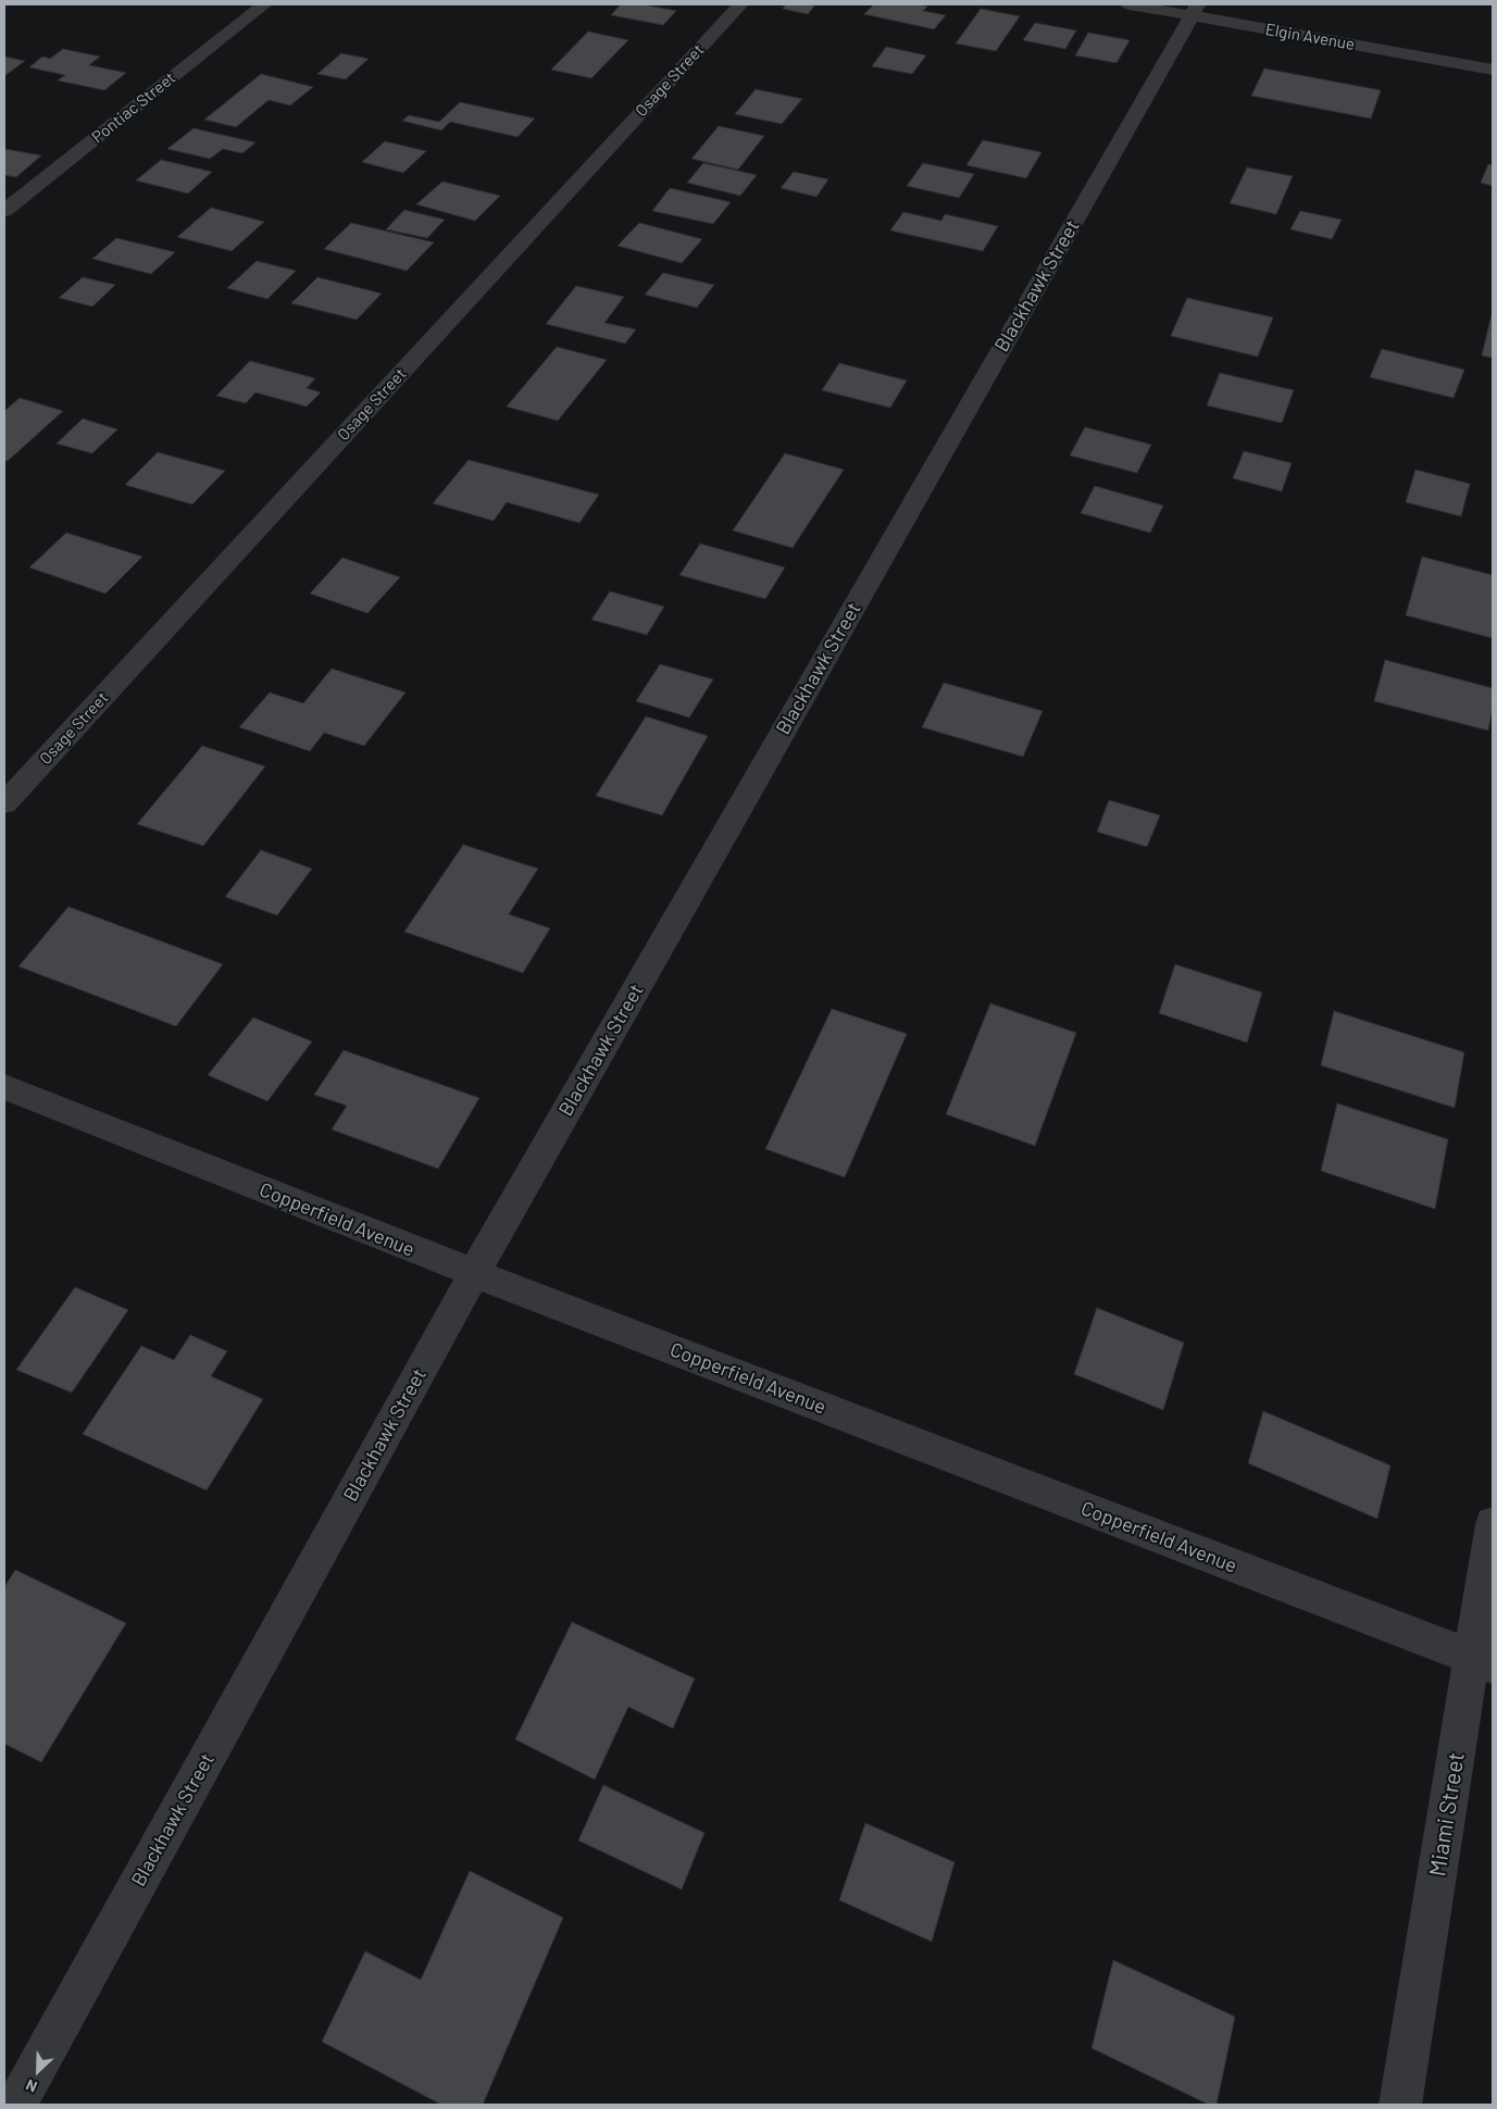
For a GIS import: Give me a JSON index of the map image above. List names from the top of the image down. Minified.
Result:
{"streets":{"street":["Elgin Avenue","Osage Street","Pontiac Street","Blackhawk Street","Copperfield Avenue","Miami Street"]},"crossings":[["Elgin Avenue","Blackhawk Street"],["Blackhawk Street","Copperfield Avenue"],["Copperfield Avenue","Miami Street"]],"north":"bottom left"}
